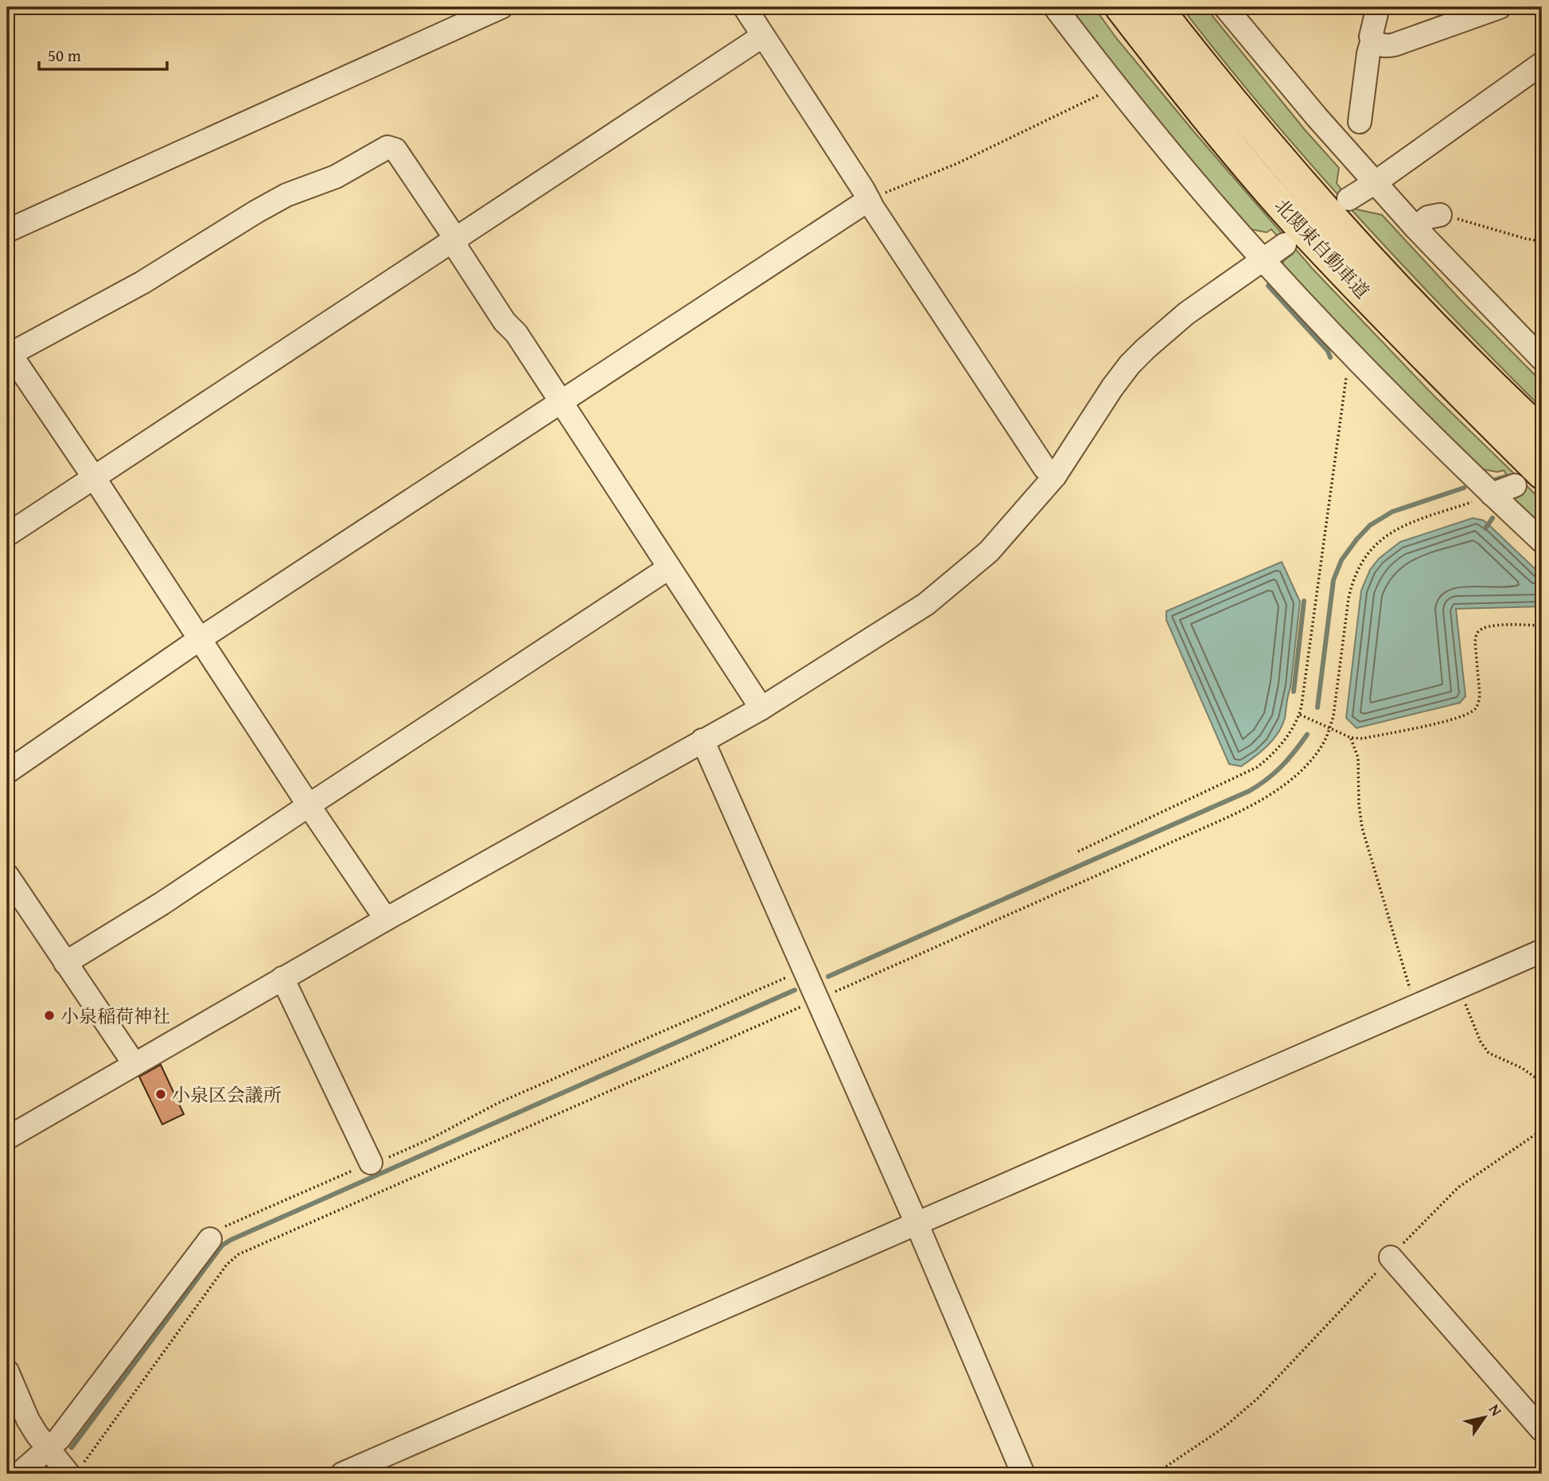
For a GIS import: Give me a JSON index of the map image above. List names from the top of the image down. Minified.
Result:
{"streets":{"highway":["北関東自動車道"]},"places":["小泉稲荷神社","小泉区会議所"],"scale_bar":"50 m","north":"top right"}
